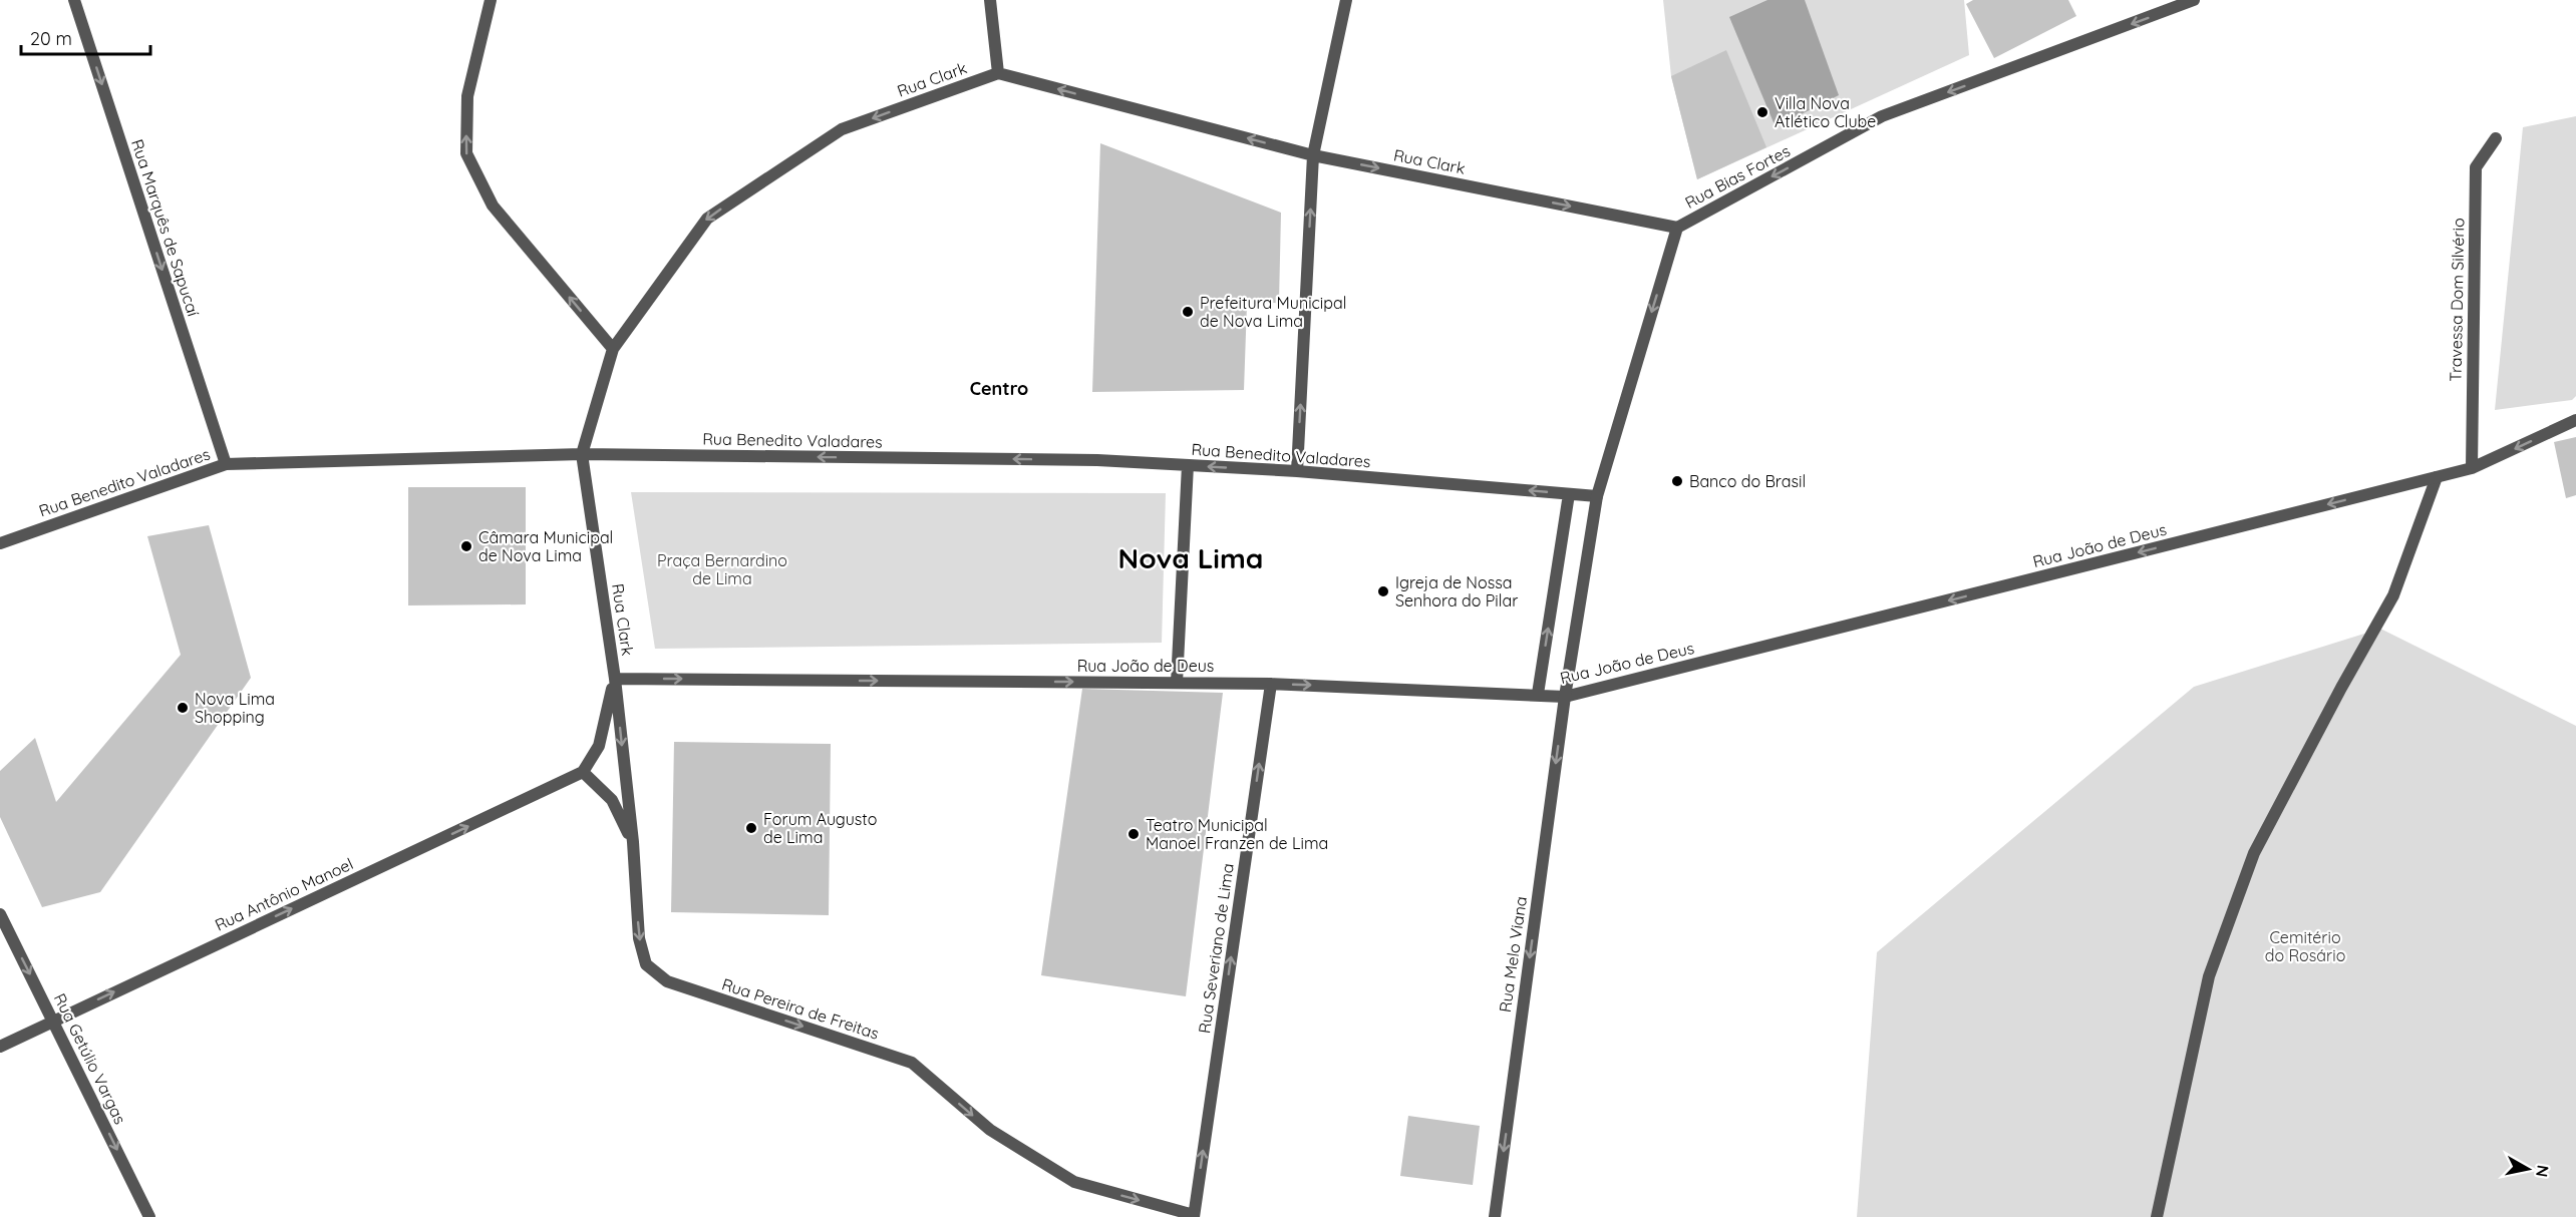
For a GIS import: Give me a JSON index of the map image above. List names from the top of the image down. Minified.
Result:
{"streets":{"street":["Rua Clark","Rua Bias Fortes","Rua Marquês de Sapucaí","Travessa Dom Silvério","Rua Benedito Valadares","Rua João de Deus","Rua Antônio Manoel","Rua Severiano de Lima","Rua Melo Viana","Rua Pereira de Freitas","Rua Getúlio Vargas"]},"crossings":[["Rua Clark","Rua Bias Fortes"],["Rua Clark","Rua Benedito Valadares"],["Rua Clark","Rua João de Deus"],["Rua Clark","Rua Pereira de Freitas"],["Rua Bias Fortes","Rua Benedito Valadares"],["Rua Bias Fortes","Rua João de Deus"],["Rua Bias Fortes","Rua Melo Viana"],["Rua Marquês de Sapucaí","Rua Benedito Valadares"],["Travessa Dom Silvério","Rua João de Deus"],["Rua João de Deus","Rua Severiano de Lima"],["Rua João de Deus","Rua Melo Viana"],["Rua João de Deus","Rua Pereira de Freitas"],["Rua Antônio Manoel","Rua Getúlio Vargas"],["Rua Severiano de Lima","Rua Pereira de Freitas"]],"one_way":["Rua Bias Fortes","Rua Marquês de Sapucaí","Rua Benedito Valadares","Rua Antônio Manoel","Rua Severiano de Lima","Rua Melo Viana","Rua Pereira de Freitas","Rua Getúlio Vargas"],"districts":["Centro","Nova Lima"],"parks":["Praça Bernardino de Lima","Cemitério do Rosário"],"places":["Villa Nova Atlético Clube","Prefeitura Municipal de Nova Lima","Banco do Brasil","Câmara Municipal de Nova Lima","Igreja de Nossa Senhora do Pilar","Nova Lima Shopping","Forum Augusto de Lima","Teatro Municipal Manoel Franzen de Lima"],"scale_bar":"20 m","north":"right"}
